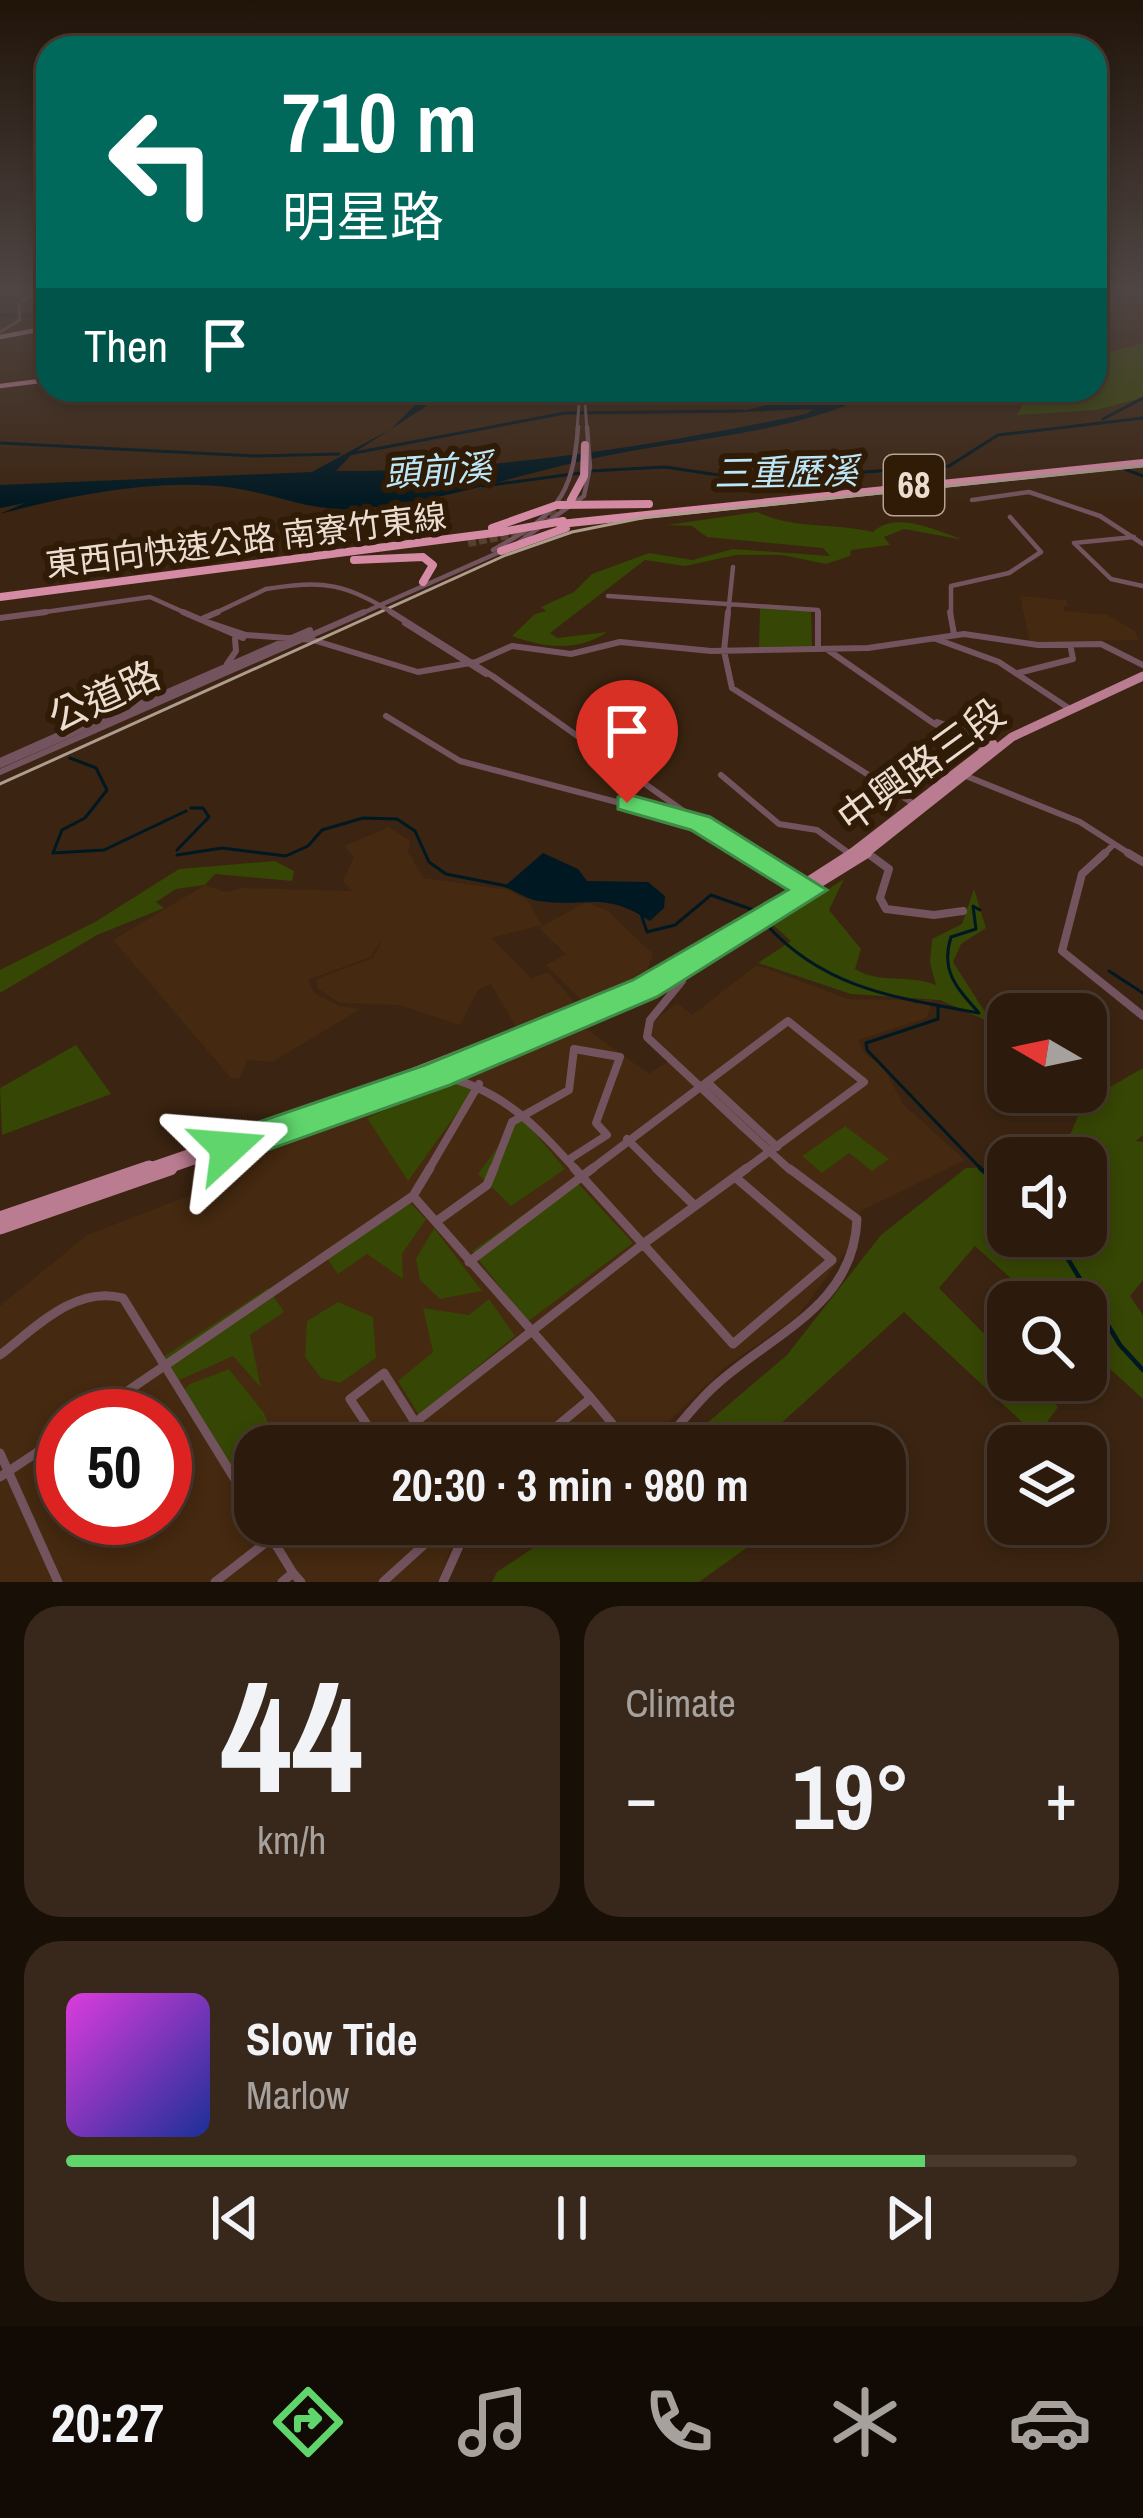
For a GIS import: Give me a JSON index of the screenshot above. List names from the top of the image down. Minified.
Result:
{"streets":{"highway":["68","東西向快速公路 南寮竹東線"],"main road":["中興路三段"],"street":["公道路"]},"water":["頭前溪","三重歷溪"],"north":"left","page":{"turn":["710 m","明星路"],"then":"Then","limit":"50","trip":"20:30 · 3 min · 980 m","tile":[["44","km/h"],"Climate"],"heat":["−","19°","+"],"song":["Slow Tide","Marlow"],"tabs":"20:27"}}
